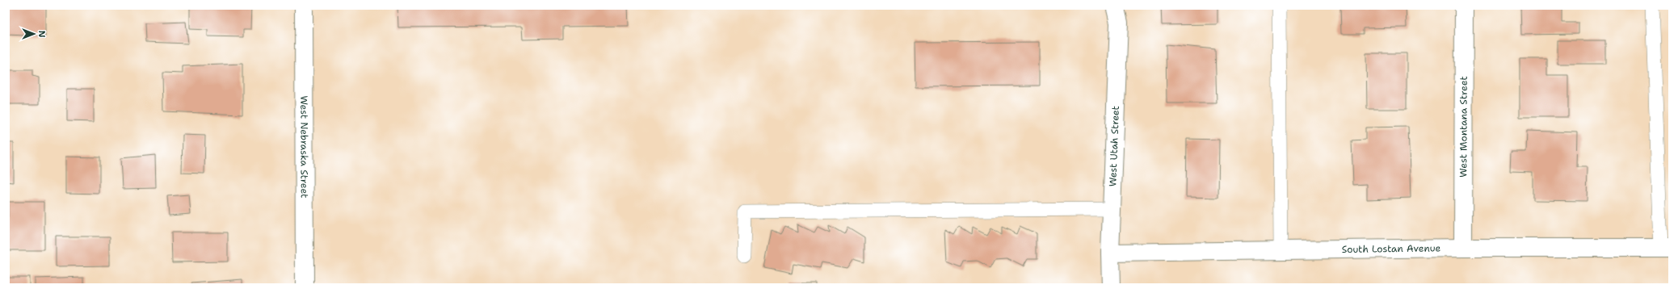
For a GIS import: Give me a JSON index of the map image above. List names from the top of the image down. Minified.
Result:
{"streets":{"street":["West Montana Street","West Utah Street","West Nebraska Street","South Lostan Avenue"]},"crossings":[["West Montana Street","South Lostan Avenue"],["West Utah Street","South Lostan Avenue"]],"north":"right"}
